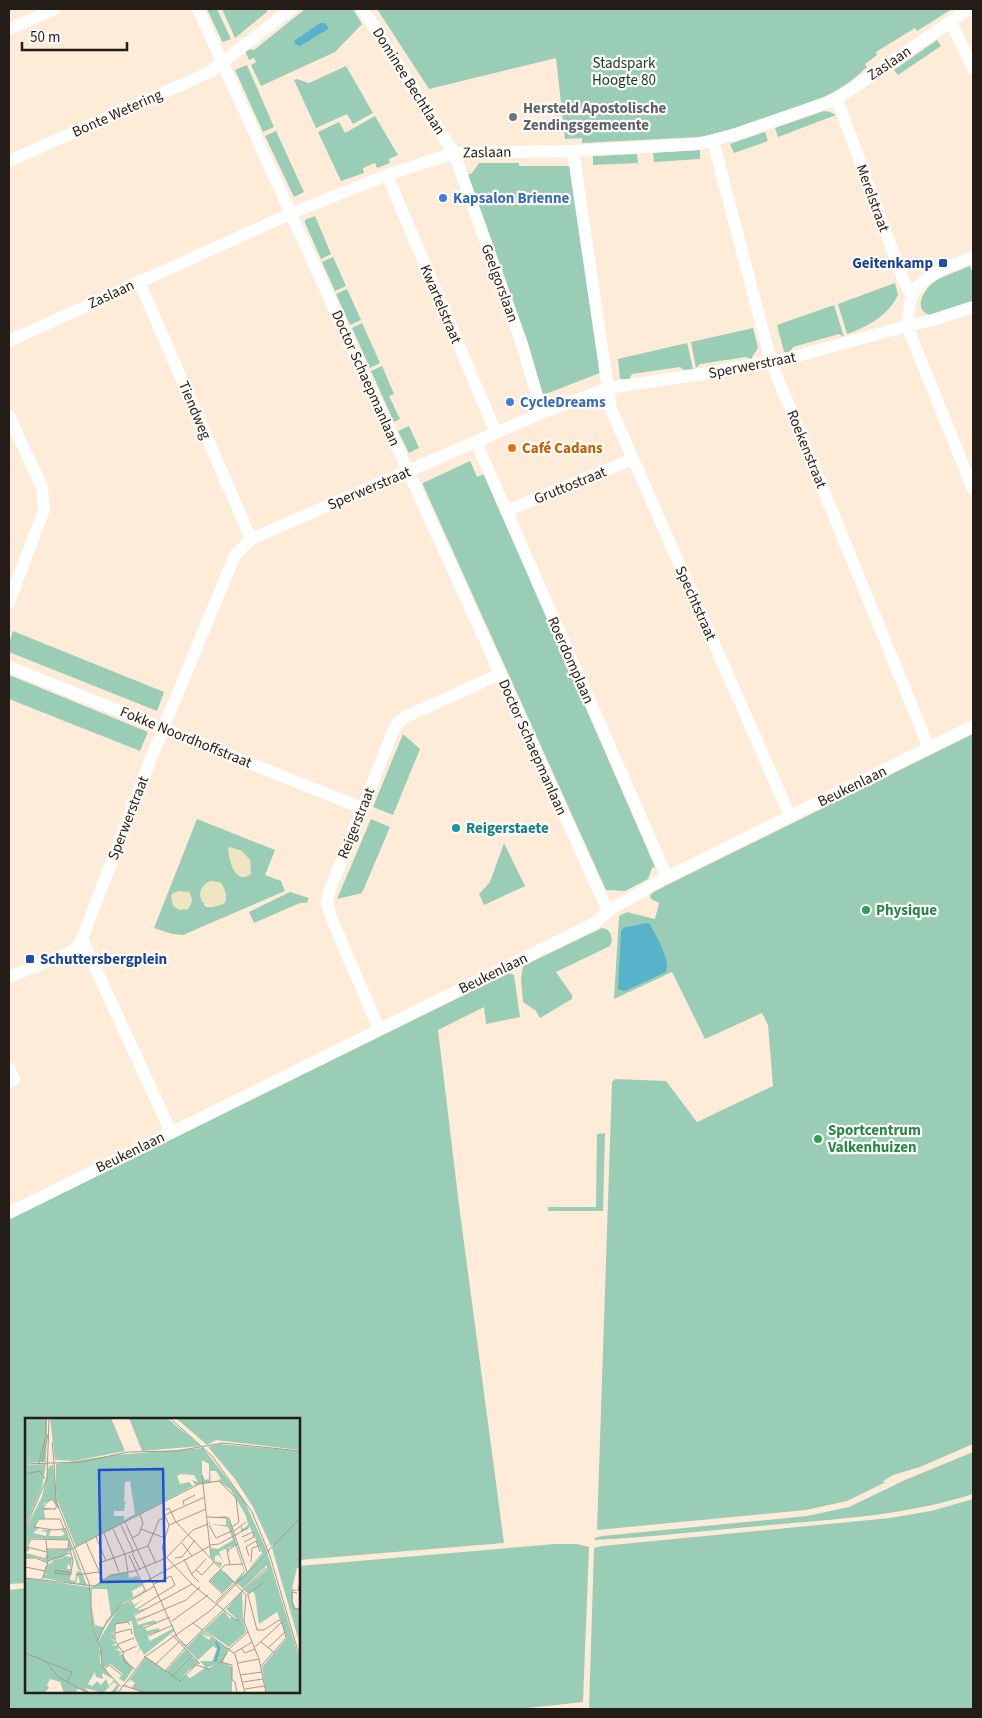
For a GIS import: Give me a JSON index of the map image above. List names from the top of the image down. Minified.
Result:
{"streets":{"street":["Zaslaan","Dominee Bechtlaan","Bonte Wetering","Merelstraat","Geelgorslaan","Kwartelstraat","Sperwerstraat","Doctor Schaepmanlaan","Tiendweg","Roekenstraat","Gruttostraat","Spechtstraat","Roerdomplaan","Fokke Noordhoffstraat","Beukenlaan","Reigerstraat"]},"crossings":[["Zaslaan","Dominee Bechtlaan"],["Zaslaan","Merelstraat"],["Zaslaan","Geelgorslaan"],["Zaslaan","Kwartelstraat"],["Zaslaan","Doctor Schaepmanlaan"],["Zaslaan","Tiendweg"],["Zaslaan","Roekenstraat"],["Dominee Bechtlaan","Geelgorslaan"],["Bonte Wetering","Doctor Schaepmanlaan"],["Geelgorslaan","Sperwerstraat"],["Kwartelstraat","Sperwerstraat"],["Sperwerstraat","Doctor Schaepmanlaan"],["Sperwerstraat","Tiendweg"],["Sperwerstraat","Roekenstraat"],["Sperwerstraat","Spechtstraat"],["Sperwerstraat","Roerdomplaan"],["Sperwerstraat","Fokke Noordhoffstraat"],["Doctor Schaepmanlaan","Beukenlaan"],["Doctor Schaepmanlaan","Reigerstraat"],["Roekenstraat","Beukenlaan"],["Gruttostraat","Spechtstraat"],["Gruttostraat","Roerdomplaan"],["Spechtstraat","Beukenlaan"],["Roerdomplaan","Beukenlaan"],["Fokke Noordhoffstraat","Reigerstraat"],["Beukenlaan","Reigerstraat"]],"parks":["Stadspark Hoogte 80"],"places":{"other":["Hersteld Apostolische Zendingsgemeente","Kapsalon Brienne","CycleDreams","Café Cadans","Reigerstaete","Physique","Sportcentrum Valkenhuizen"],"transit":["Geitenkamp","Schuttersbergplein"]},"scale_bar":"50 m"}
